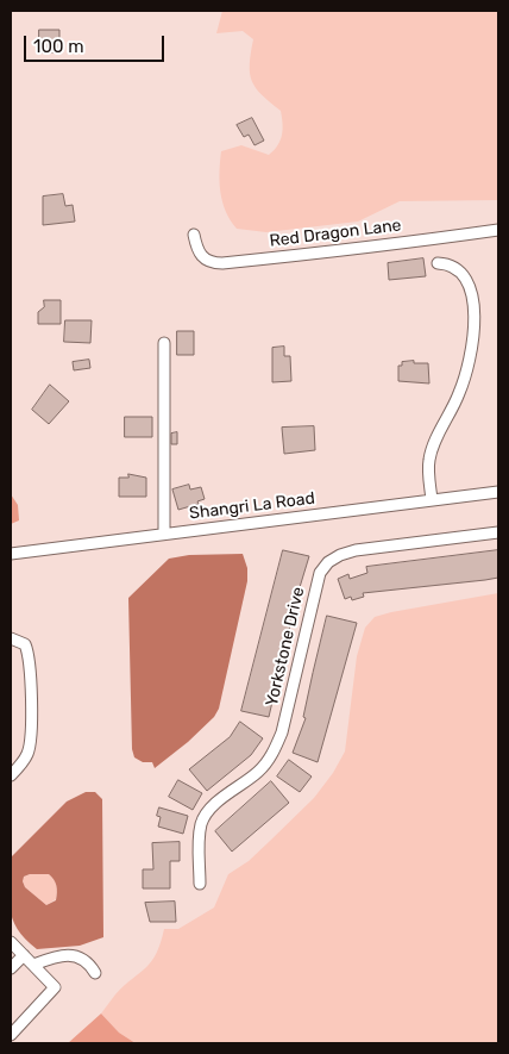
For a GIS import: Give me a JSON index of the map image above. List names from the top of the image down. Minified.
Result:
{"streets":{"street":["Red Dragon Lane","Shangri La Road","Yorkstone Drive"]},"scale_bar":"100 m"}
